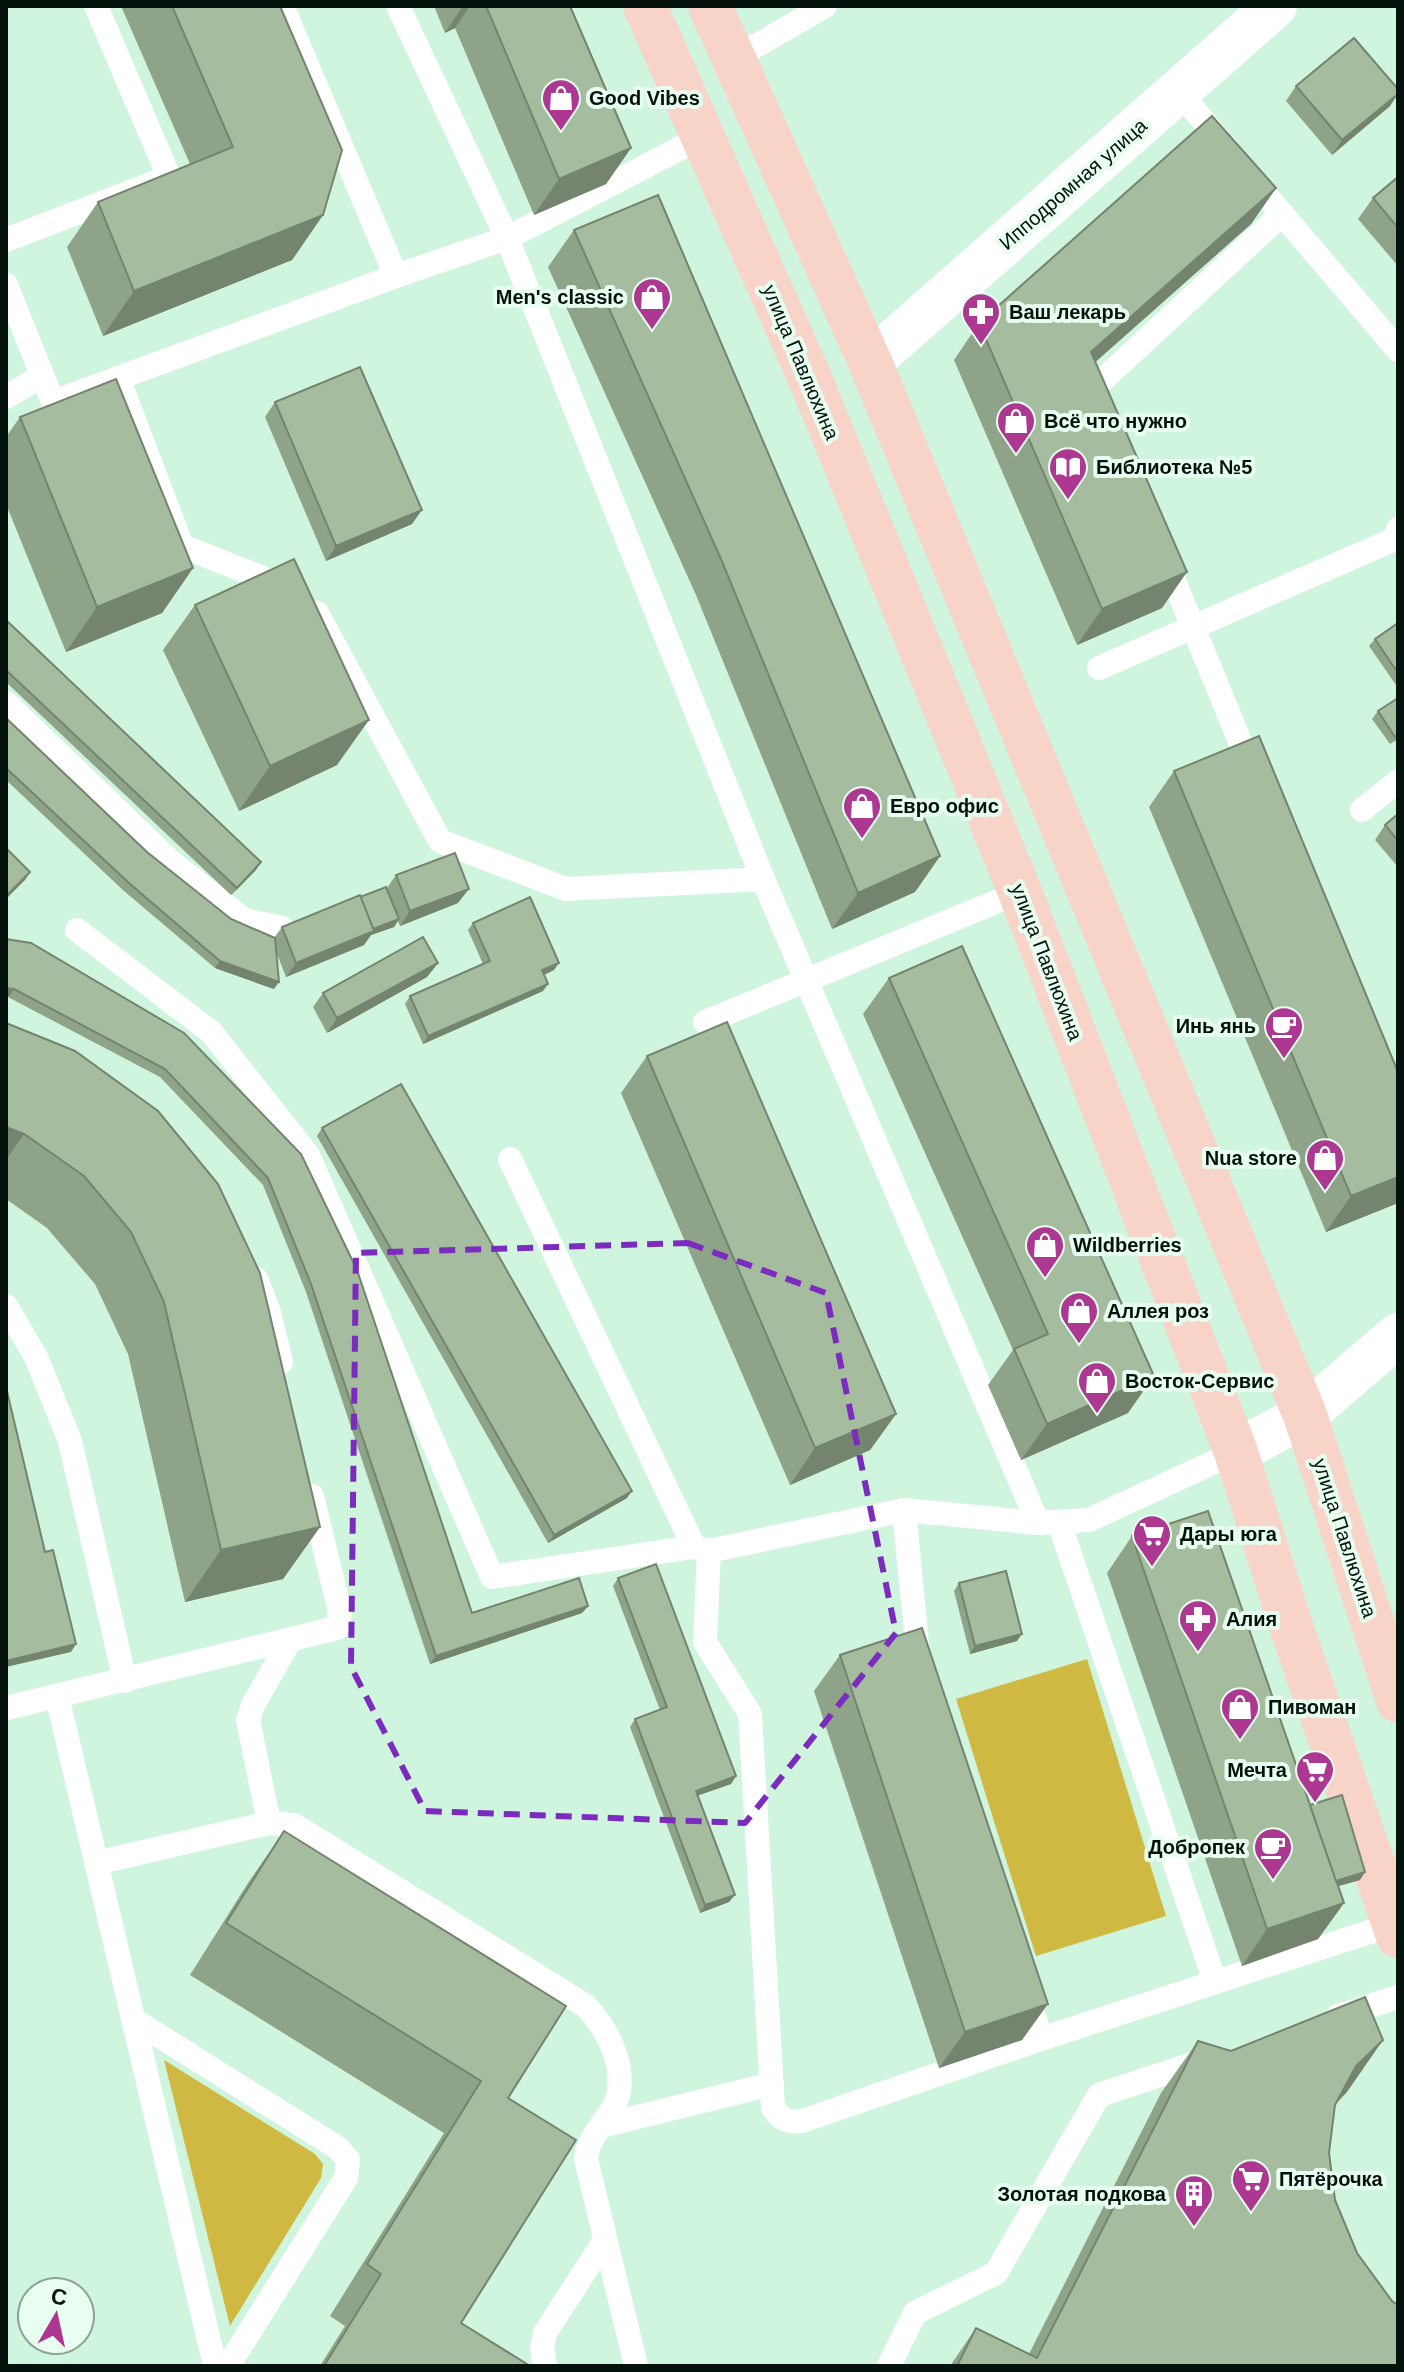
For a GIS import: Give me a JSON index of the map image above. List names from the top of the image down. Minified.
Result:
{"streets":{"main road":["улица Павлюхина"],"street":["Ипподромная улица"]},"crossings":[["Ипподромная улица","улица Павлюхина"]],"places":{"shop":["Good Vibes","Men's classic","Всё что нужно","Евро офис","Nua store","Wildberries","Аллея роз","Восток-Сервис","Пивоман"],"pharmacy":["Ваш лекарь","Алия"],"library":["Библиотека №5"],"cafe":["Инь янь","Добропек"],"supermarket":["Дары юга","Мечта","Пятёрочка"],"building":["Золотая подкова"]},"north":"top"}
